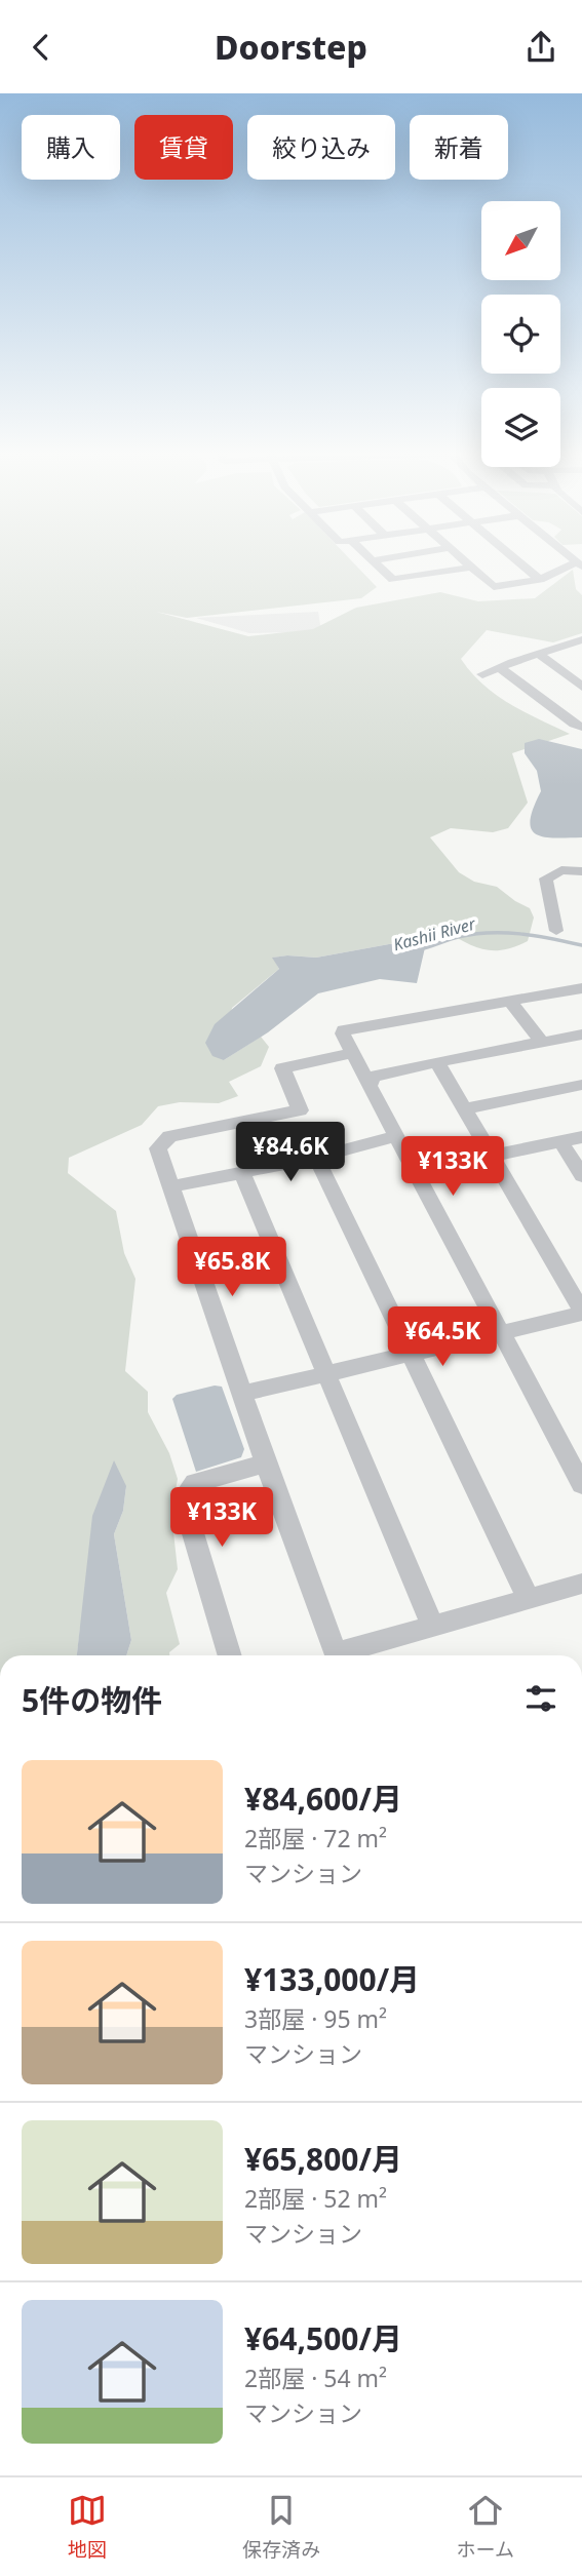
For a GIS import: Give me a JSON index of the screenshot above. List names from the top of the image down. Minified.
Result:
{"water":["Kashii River"],"north":"bottom left","page":{"header":"Doorstep","chip":["購入","賃貸","絞り込み","新着"],"price":["¥84.6K","¥133K","¥65.8K","¥64.5K","¥133K"],"heading":"5件の物件","list":[{"name":"¥84,600/月","note":"2部屋 · 72 m² · マンション"},{"name":"¥133,000/月","note":"3部屋 · 95 m² · マンション"},{"name":"¥65,800/月","note":"2部屋 · 52 m² · マンション"},{"name":"¥64,500/月","note":"2部屋 · 54 m² · マンション"}],"tabs":["地図","保存済み","ホーム"]}}
